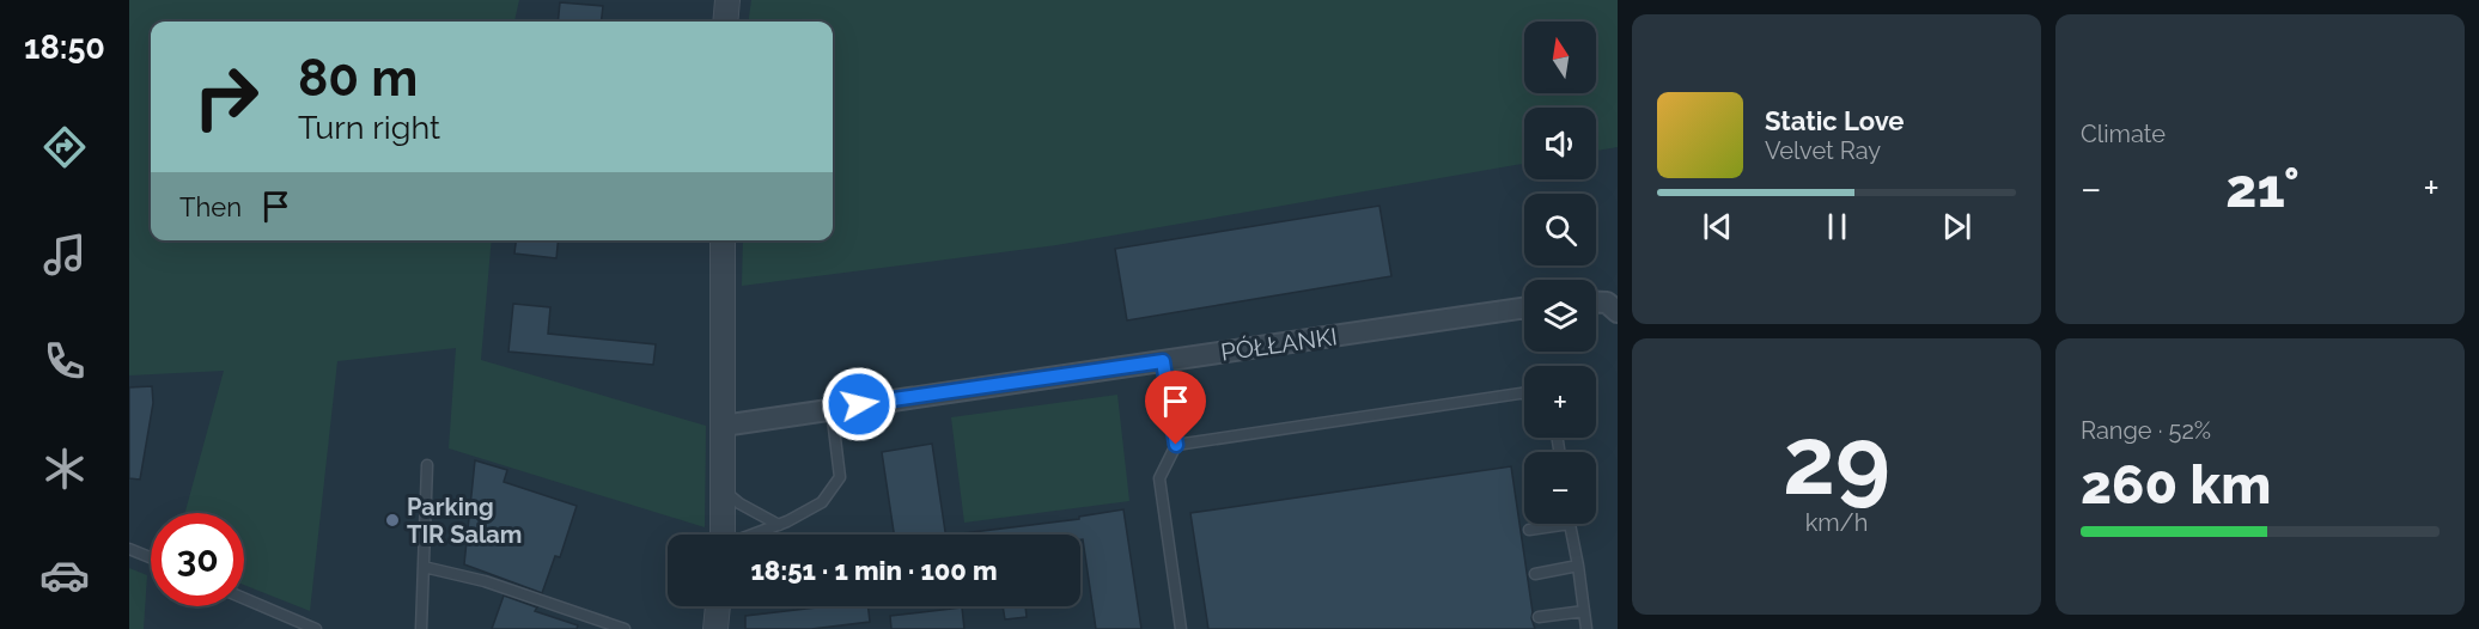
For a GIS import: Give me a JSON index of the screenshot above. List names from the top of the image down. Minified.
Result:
{"streets":{"street":["PÓŁŁANKI"]},"places":["Parking TIR Salam"],"north":"top","page":{"tabs":"18:50","tile":["Climate",["29","km/h"],["Range · 52%","260 km"]],"map_buttons":["+","−"],"turn":["80 m","Turn right"],"song":["Static Love","Velvet Ray"],"heat":["−","21°","+"],"then":"Then","limit":"30","trip":"18:51 · 1 min · 100 m"}}
